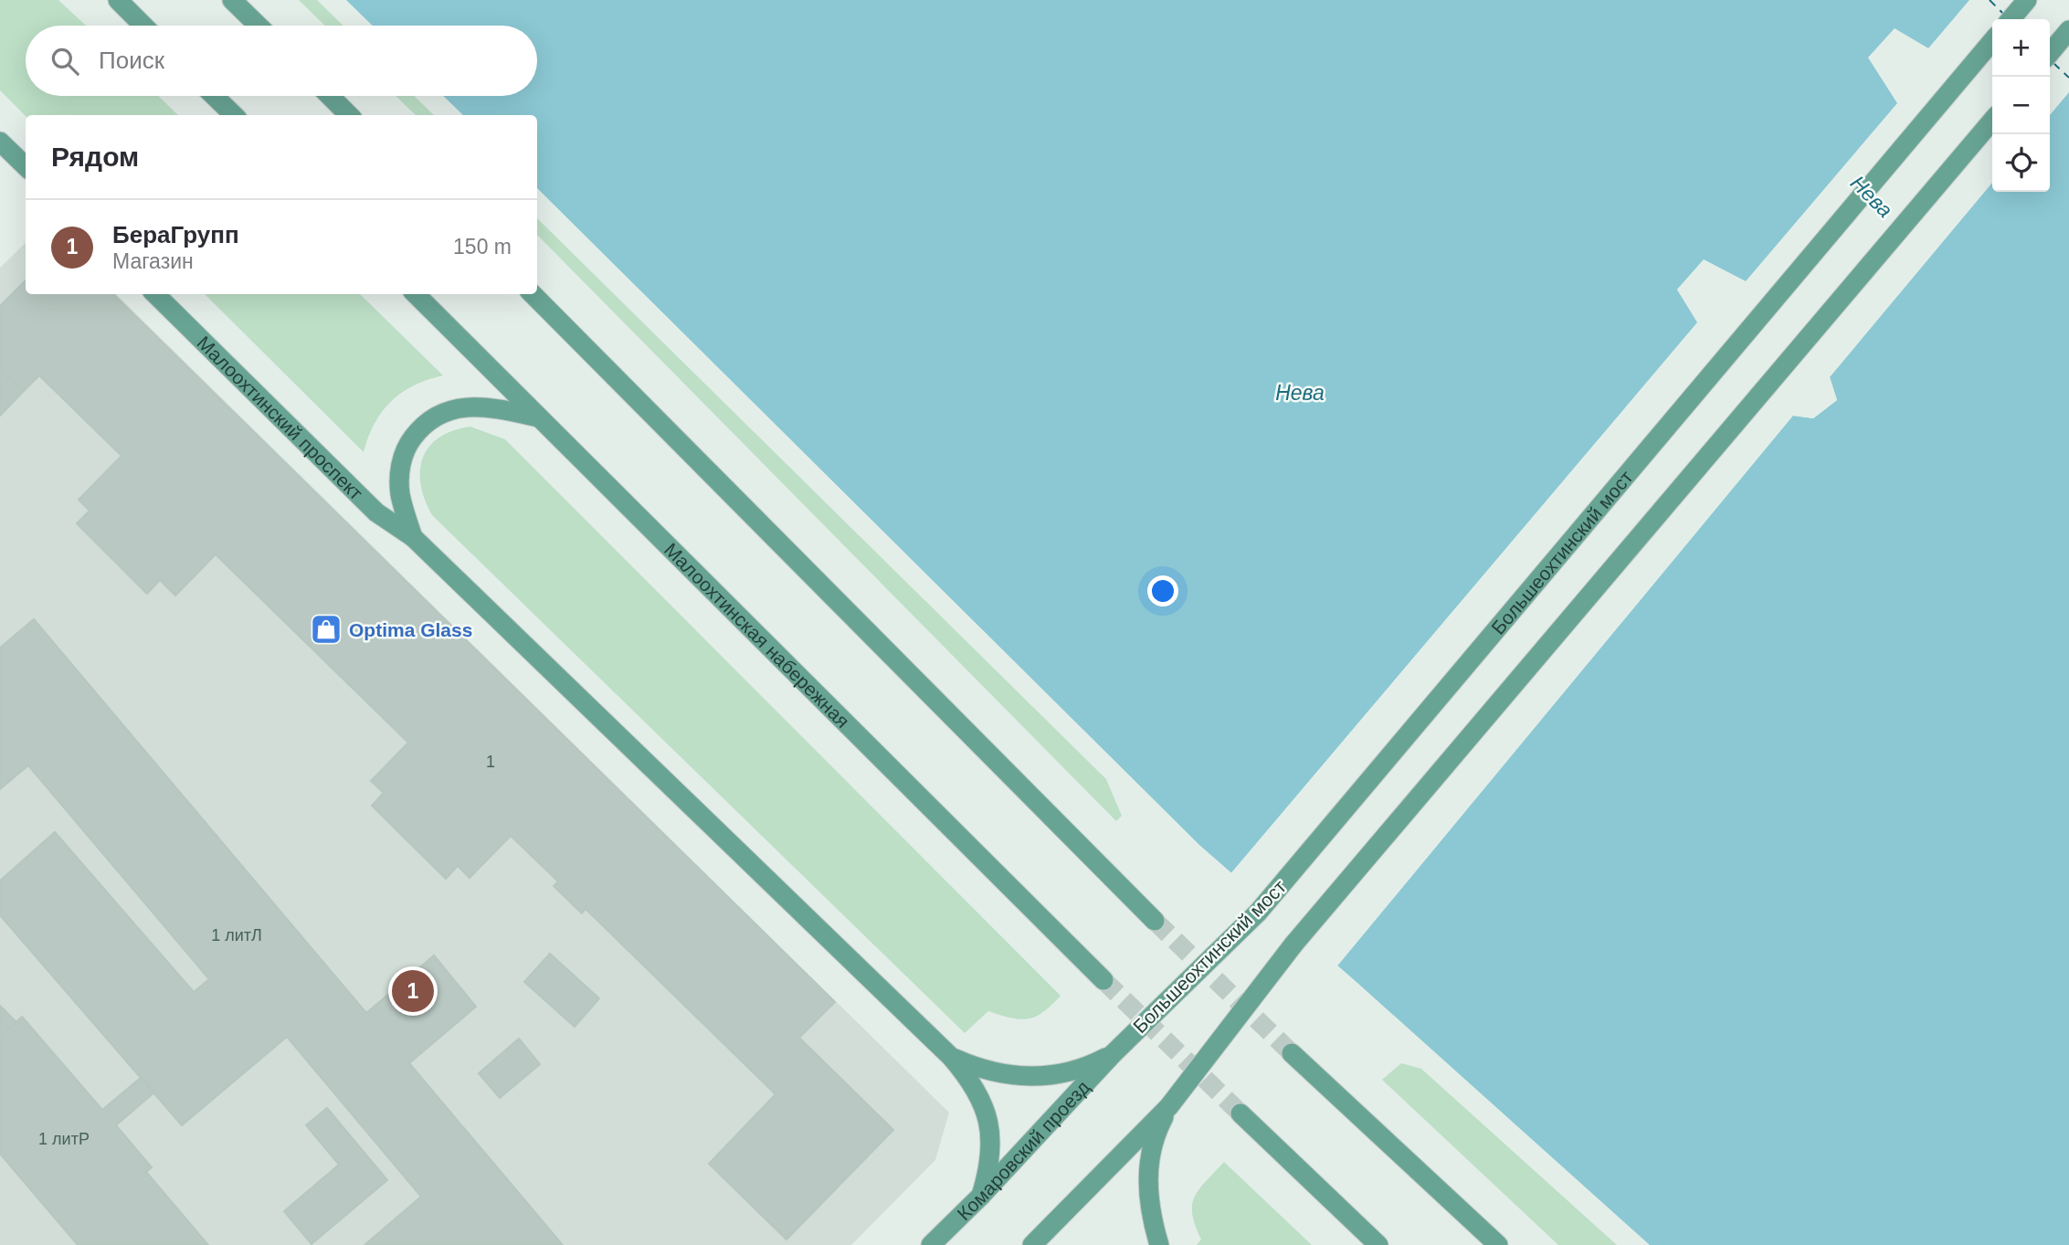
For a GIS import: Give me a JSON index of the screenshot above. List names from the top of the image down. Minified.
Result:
{"streets":{"main road":["Малоохтинский проспект","Большеохтинский мост","Малоохтинская набережная","Комаровский проезд"]},"crossings":[["Большеохтинский мост","Комаровский проезд"]],"water":["Нева"],"places":{"shop":["Optima Glass"]},"house_numbers":["1","1 литЛ","1 литР"],"page":{"map_buttons":["+","−"],"search":"Поиск","heading":"Рядом","list":[{"mark":"1","name":"БераГрупп","note":"Магазин","value":"150 m"}],"pins":"1"}}
